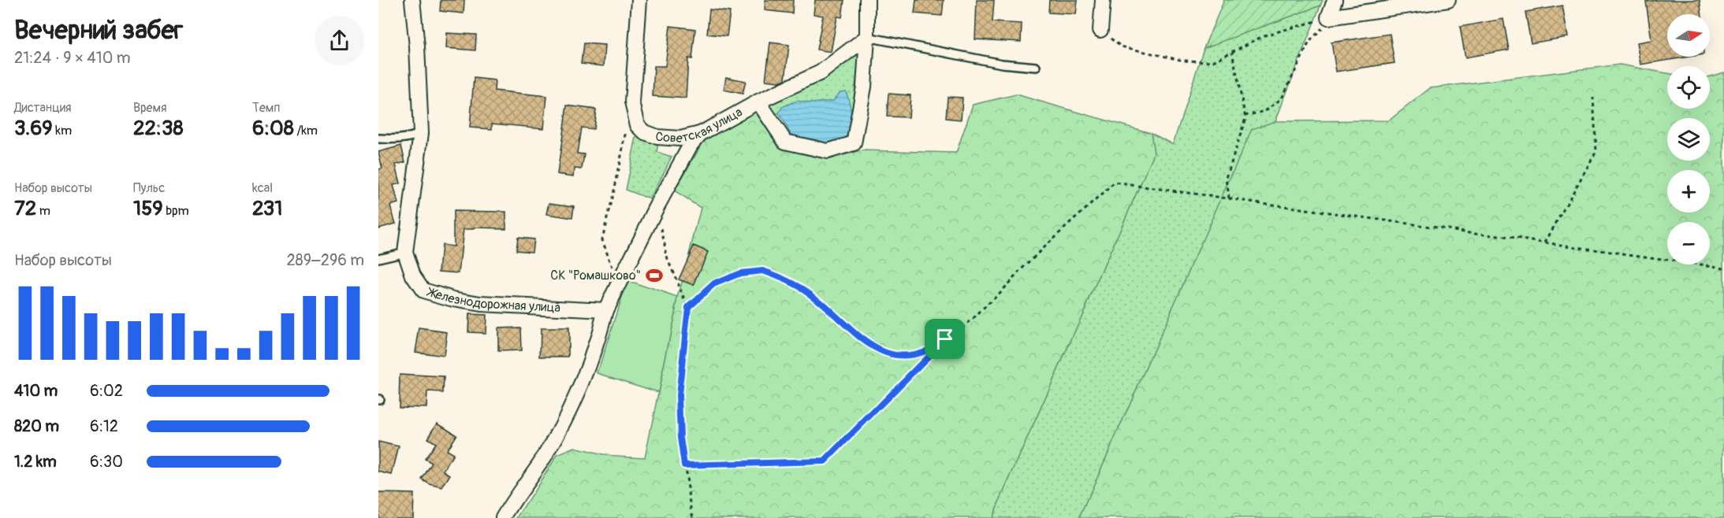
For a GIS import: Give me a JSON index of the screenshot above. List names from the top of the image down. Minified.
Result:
{"streets":{"street":["Советская улица","Железнодорожная улица"]},"places":{"sports":["СК \"Ромашково\""]},"north":"right","page":{"heading":["Вечерний забег","21:24 · 9 × 410 m"],"map_buttons":["+","−"],"stats":[["Дистанция","3.69 km"],["Время","22:38"],["Темп","6:08 /km"],["Набор высоты","72 m"],["Пульс","159 bpm"],["kcal","231"]],"chart":["Набор высоты","289–296 m"],"list":[{"name":"410 m","note":"6:02"},{"name":"820 m","note":"6:12"},{"name":"1.2 km","note":"6:30"}]}}
